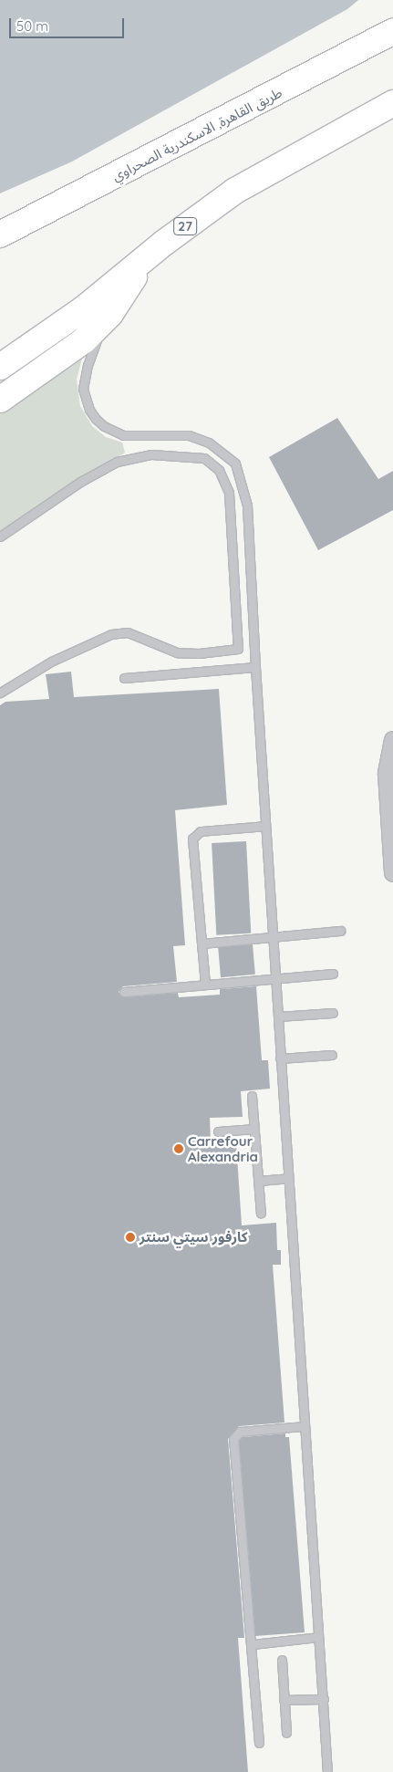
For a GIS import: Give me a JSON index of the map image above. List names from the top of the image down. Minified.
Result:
{"streets":{"highway":["طريق القاهرة, الاسكندرية الصحراوي","27"]},"places":["Carrefour Alexandria","كارفور سيتي سنتر"],"scale_bar":"50 m"}
